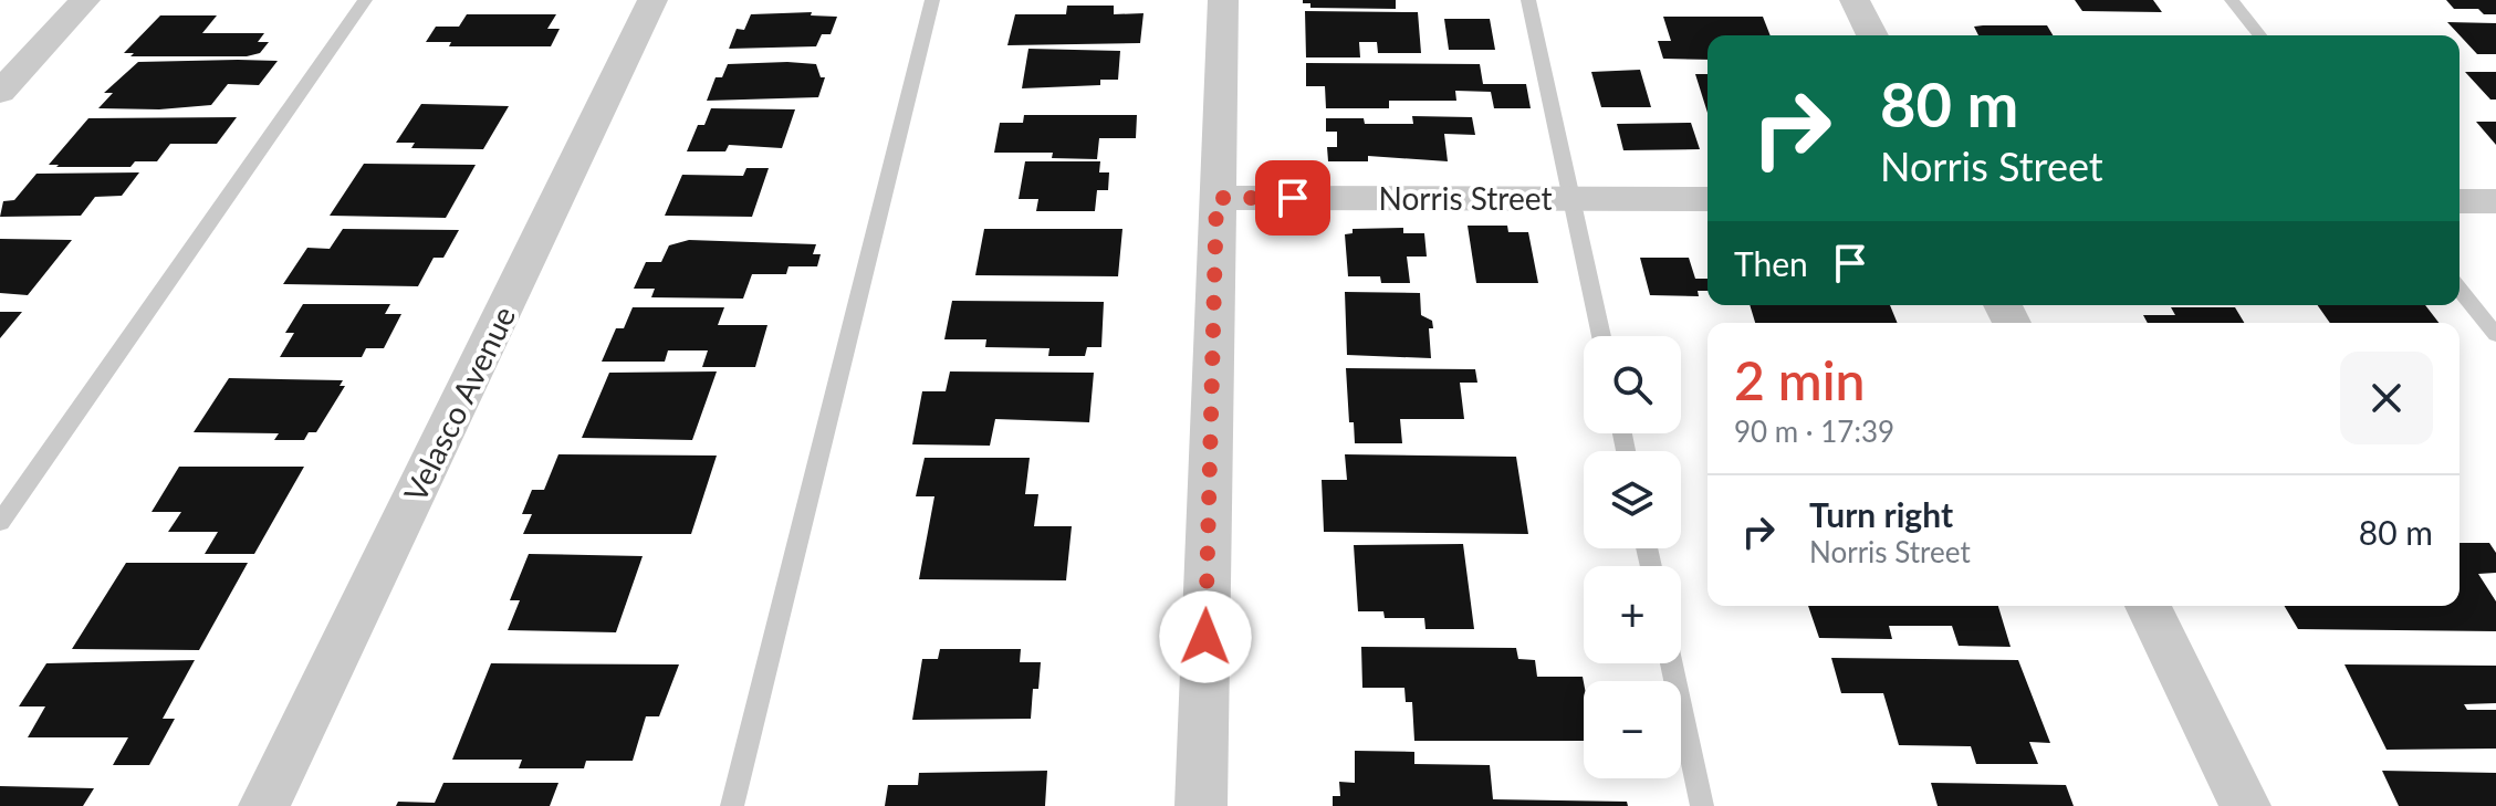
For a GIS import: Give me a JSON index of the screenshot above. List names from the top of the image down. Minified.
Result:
{"streets":{"street":["Norris Street","Velasco Avenue"]},"page":{"turn":["80 m","Norris Street"],"then":"Then","heading":["2 min","90 m · 17:39"],"map_buttons":["+","−"],"list":[{"name":"Turn right","note":"Norris Street","value":"80 m"}]}}
